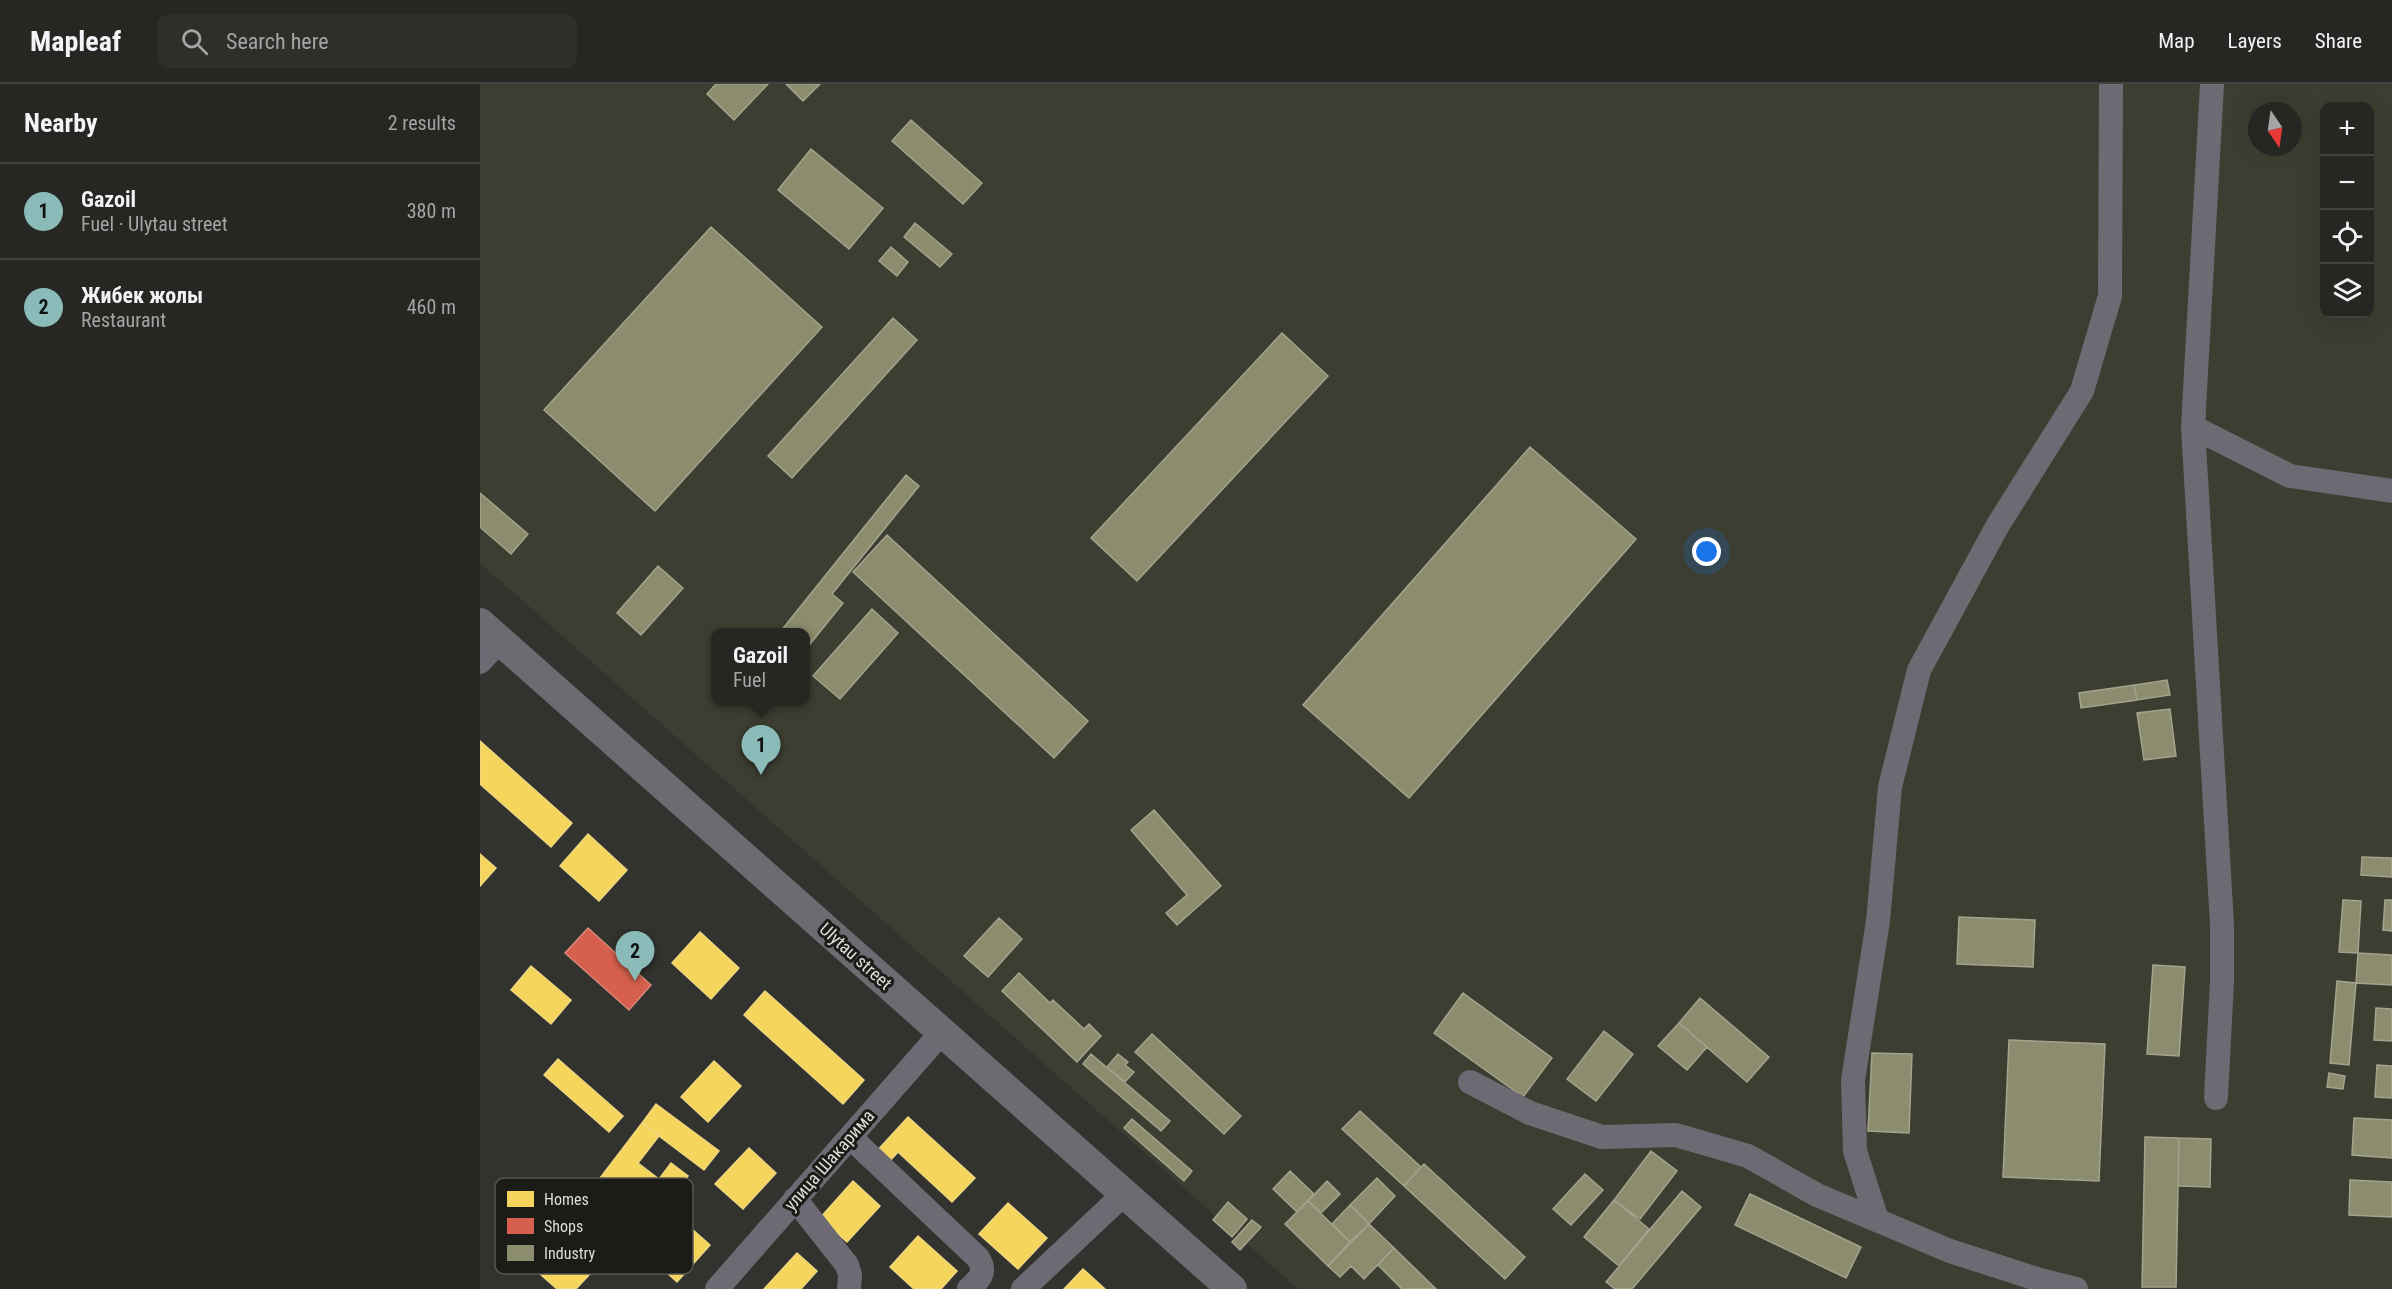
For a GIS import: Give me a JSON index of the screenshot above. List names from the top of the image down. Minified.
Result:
{"streets":{"main road":["Ulytau street"],"street":["улица Шакарима"]},"crossings":[["Ulytau street","улица Шакарима"]],"legend":["Homes","Shops","Industry"],"north":"bottom","page":{"header":"Mapleaf","search":"Search here","nav":["Map","Layers","Share"],"heading":["Nearby","2 results"],"map_buttons":["+","−"],"list":[{"mark":"1","name":"Gazoil","note":"Fuel · Ulytau street","value":"380 m"},{"mark":"2","name":"Жибек жолы","note":"Restaurant","value":"460 m"}],"popup":["Gazoil","Fuel"],"pins":["1","2"]}}
